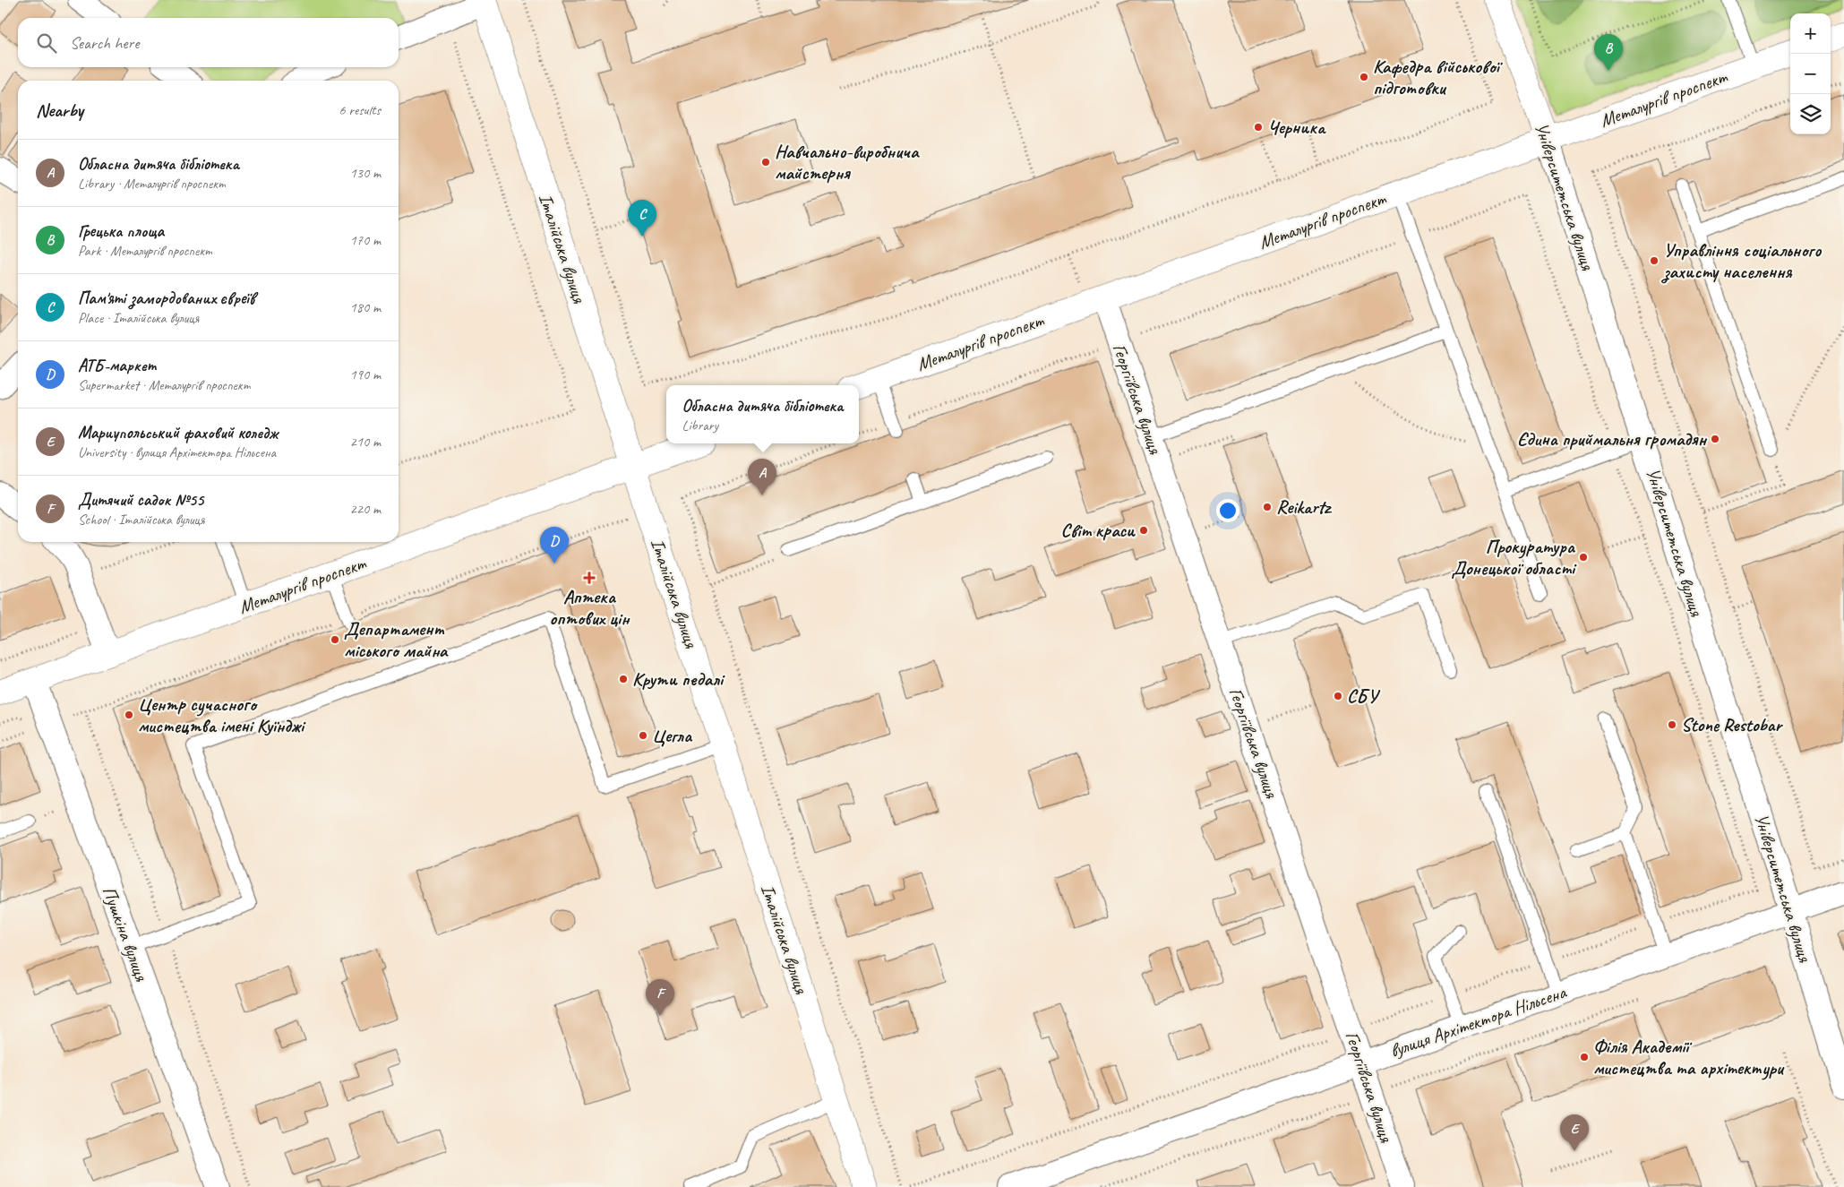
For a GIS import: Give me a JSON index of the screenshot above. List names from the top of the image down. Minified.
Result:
{"streets":{"street":["Металургів проспект","Університетська вулиця","Італійська вулиця","Георгіївська вулиця","Пушкіна вулиця","вулиця Архітектора Нільсена"]},"crossings":[["Металургів проспект","Університетська вулиця"],["Металургів проспект","Італійська вулиця"],["Металургів проспект","Георгіївська вулиця"],["Металургів проспект","Пушкіна вулиця"],["Університетська вулиця","вулиця Архітектора Нільсена"],["Георгіївська вулиця","вулиця Архітектора Нільсена"]],"places":{"other":["Кафедра військової підготовки","Черника","Навчально-виробнича майстерня","Управління соціального захисту населення","Єдина приймальня громадян","Reikartz","Свiт краси","Прокуратура Донецької області","Департамент міського майна","Крути педалі","СБУ","Центр сучасного мистецтва імені Куїнджі","Stone Restobar","Цегла","Філія Академії мистецтва та архітектури"],"health":["Аптека оптових цін"]},"page":{"map_buttons":["+","−"],"search":"Search here","pins":["B","C","A","D","F","E"],"heading":["Nearby","6 results"],"list":[{"mark":"A","name":"Обласна дитяча бібліотека","note":"Library · Металургів проспект","value":"130 m"},{"mark":"B","name":"Грецька площа","note":"Park · Металургів проспект","value":"170 m"},{"mark":"C","name":"Пам'яті замордованих євреїв","note":"Place · Італійська вулиця","value":"180 m"},{"mark":"D","name":"АТБ-маркет","note":"Supermarket · Металургів проспект","value":"190 m"},{"mark":"E","name":"Мариупольський фаховий коледж","note":"University · вулиця Архітектора Нільсена","value":"210 m"},{"mark":"F","name":"Дитячий садок №55","note":"School · Італійська вулиця","value":"220 m"}],"popup":["Обласна дитяча бібліотека","Library"]}}
